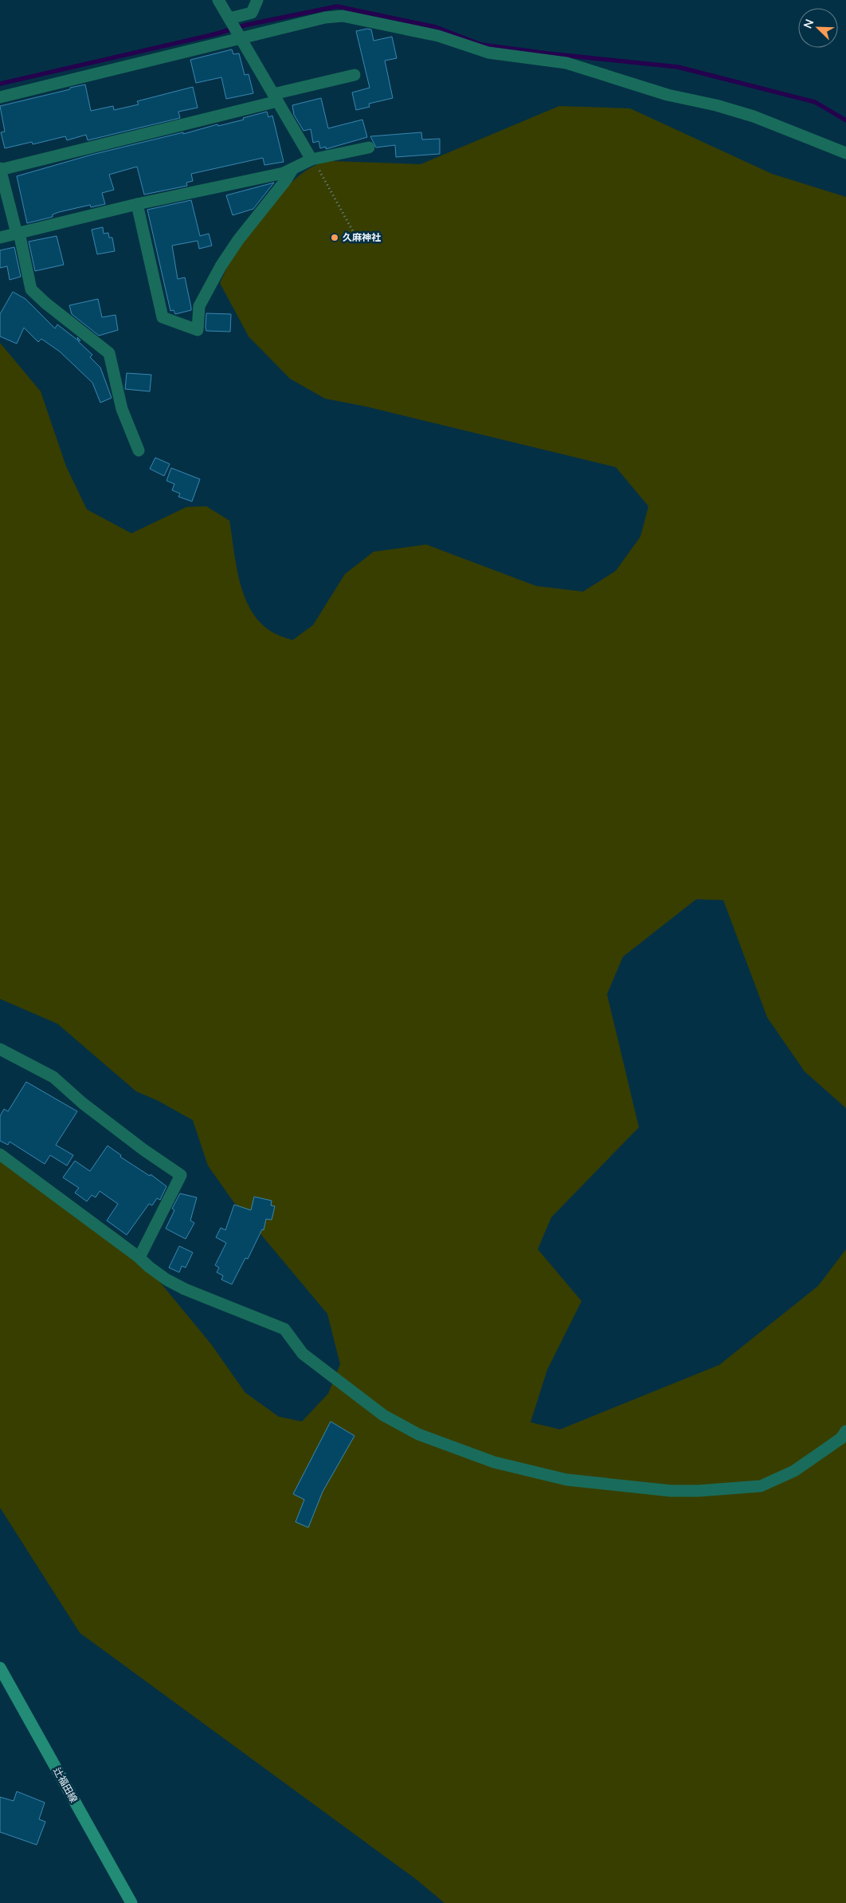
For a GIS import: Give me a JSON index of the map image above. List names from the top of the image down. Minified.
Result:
{"streets":{"main road":["辻福田線"]},"places":["久麻神社"],"north":"top left"}
